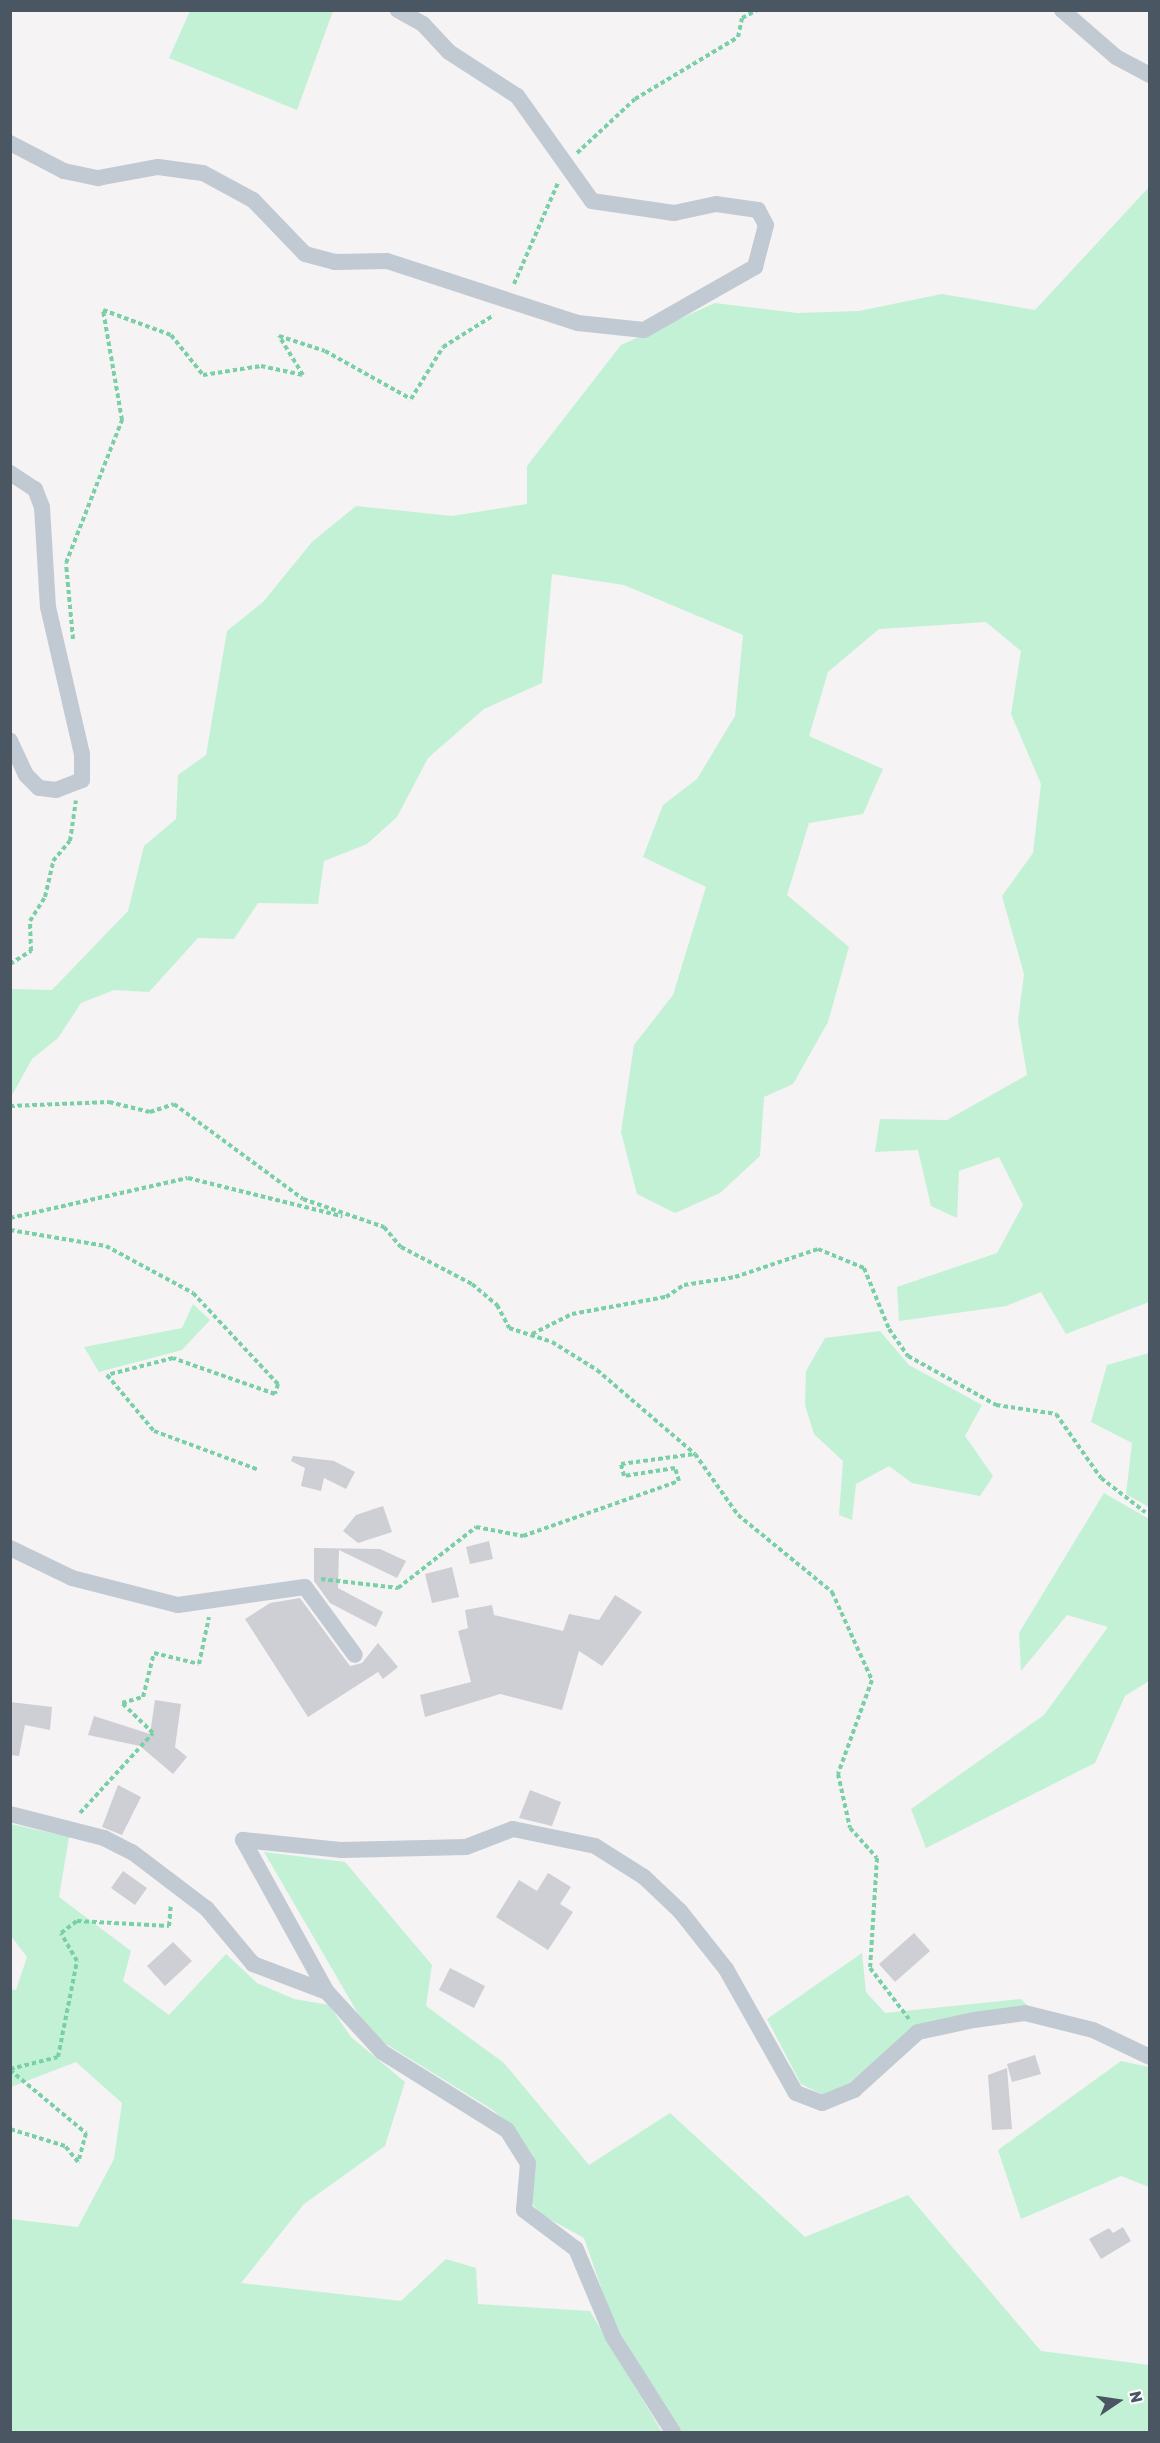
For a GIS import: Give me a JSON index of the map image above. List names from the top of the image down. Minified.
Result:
{"north":"right"}
